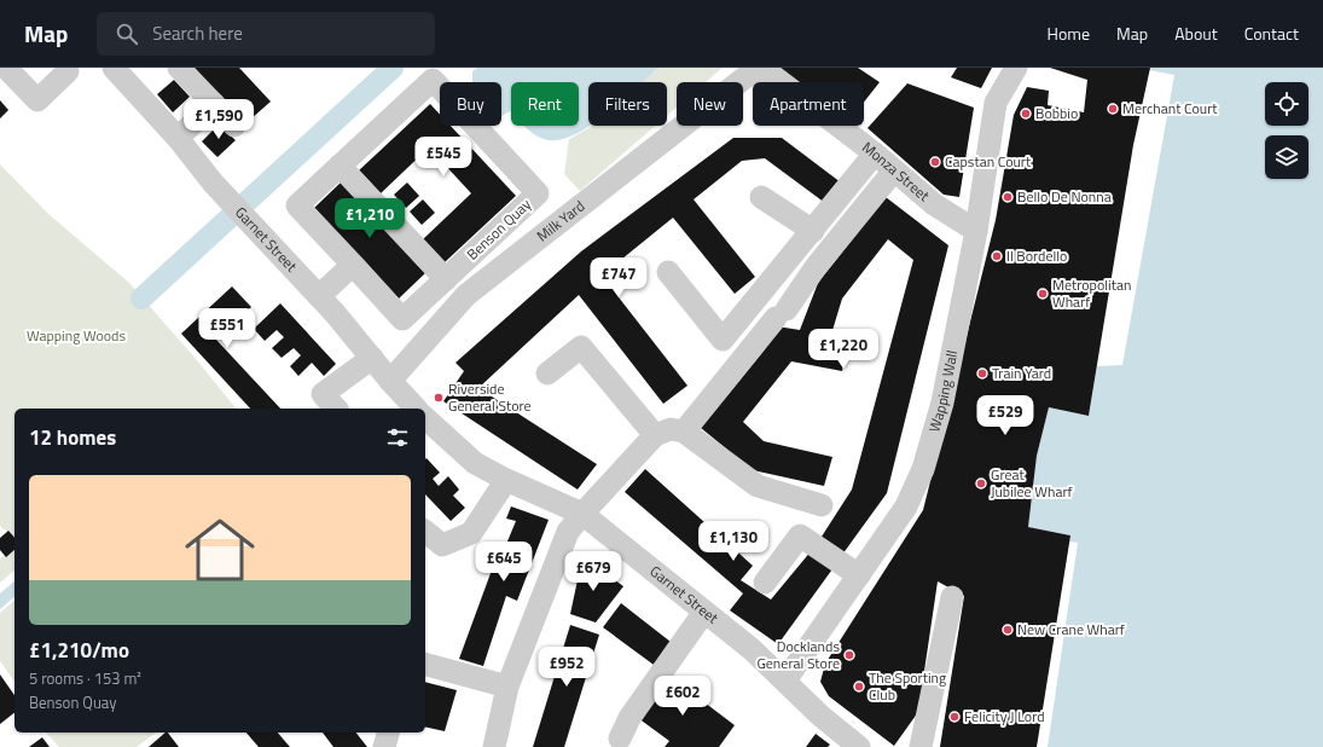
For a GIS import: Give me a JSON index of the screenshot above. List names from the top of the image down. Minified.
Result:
{"streets":{"street":["Monza Street","Milk Yard","Benson Quay","Garnet Street","Wapping Wall"]},"crossings":[["Monza Street","Milk Yard"],["Monza Street","Wapping Wall"],["Milk Yard","Garnet Street"],["Garnet Street","Wapping Wall"]],"parks":["Wapping Woods"],"places":["Merchant Court","Bobbio","Capstan Court","Bello De Nonna","Il Bordello","Metropolitan Wharf","Train Yard","Riverside General Store","Great Jubilee Wharf","New Crane Wharf","Docklands General Store","The Sporting Club","Felicity J Lord"],"page":{"header":"Map","search":"Search here","nav":["Home","Map","About","Contact"],"chip":["Buy","Rent","Filters","New","Apartment"],"price":["£1,590","£545","£1,210","£747","£551","£1,220","£529","£1,130","£645","£679","£952","£602"],"heading":"12 homes","list":[{"name":"£1,210/mo","note":"5 rooms · 153 m² · Benson Quay"}]}}
